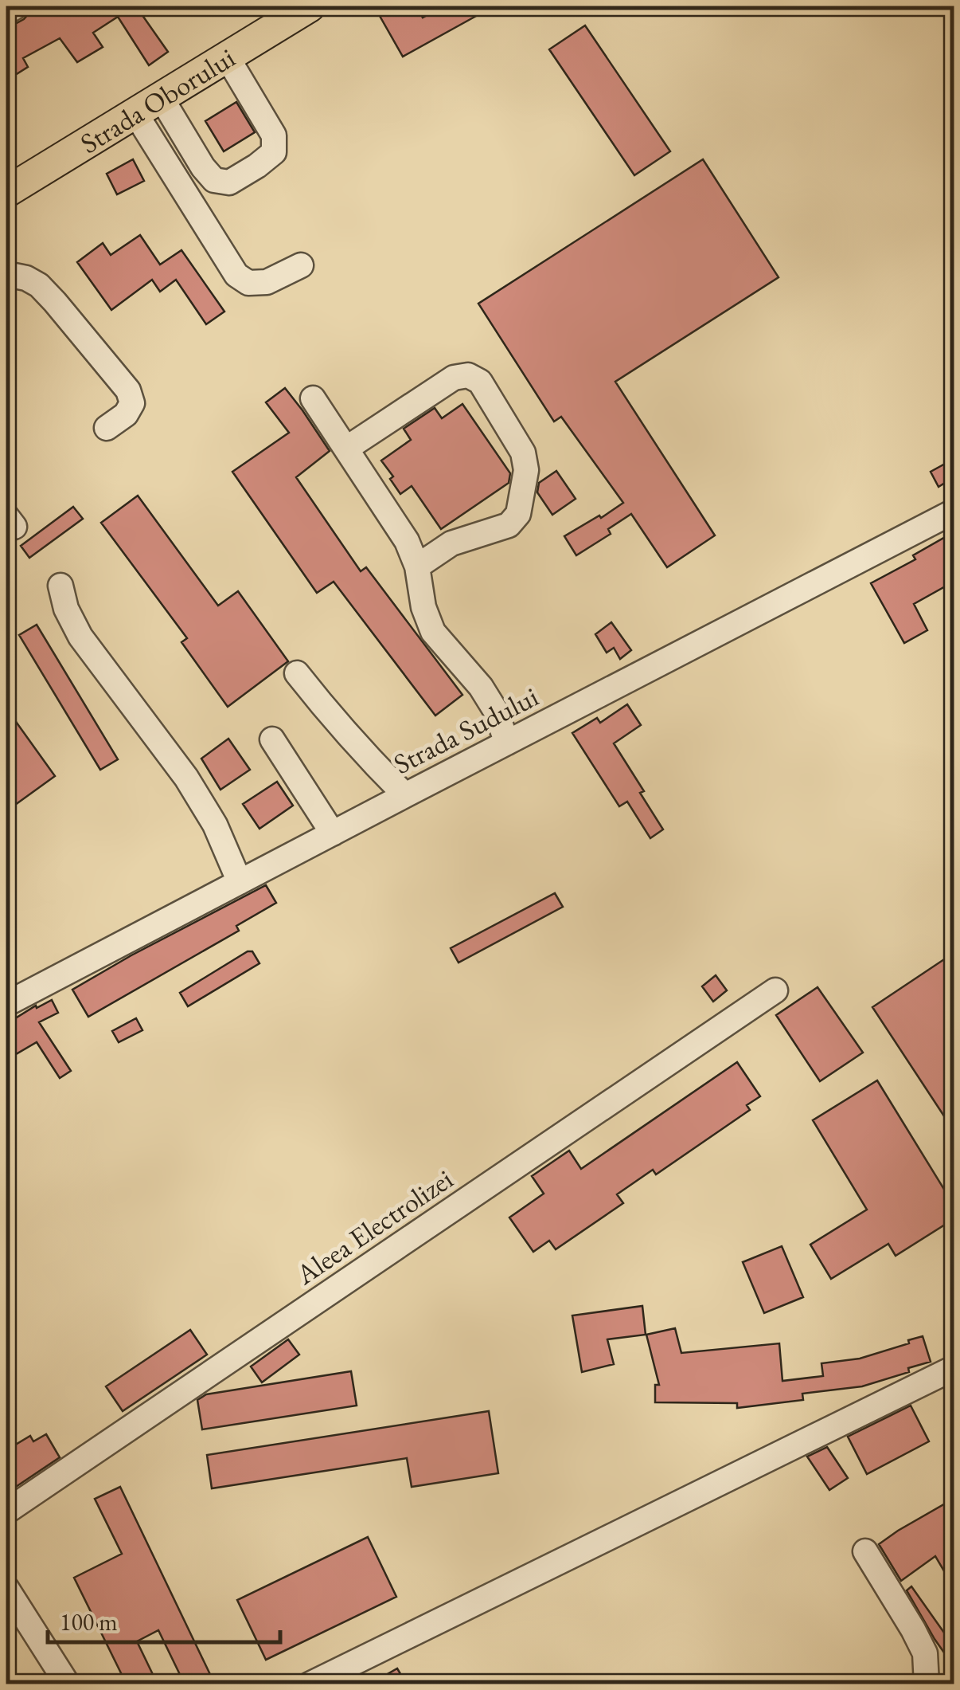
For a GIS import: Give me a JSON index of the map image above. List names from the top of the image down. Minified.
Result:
{"streets":{"main road":["Strada Oborului"],"street":["Strada Sudului","Aleea Electrolizei"]},"scale_bar":"100 m"}
